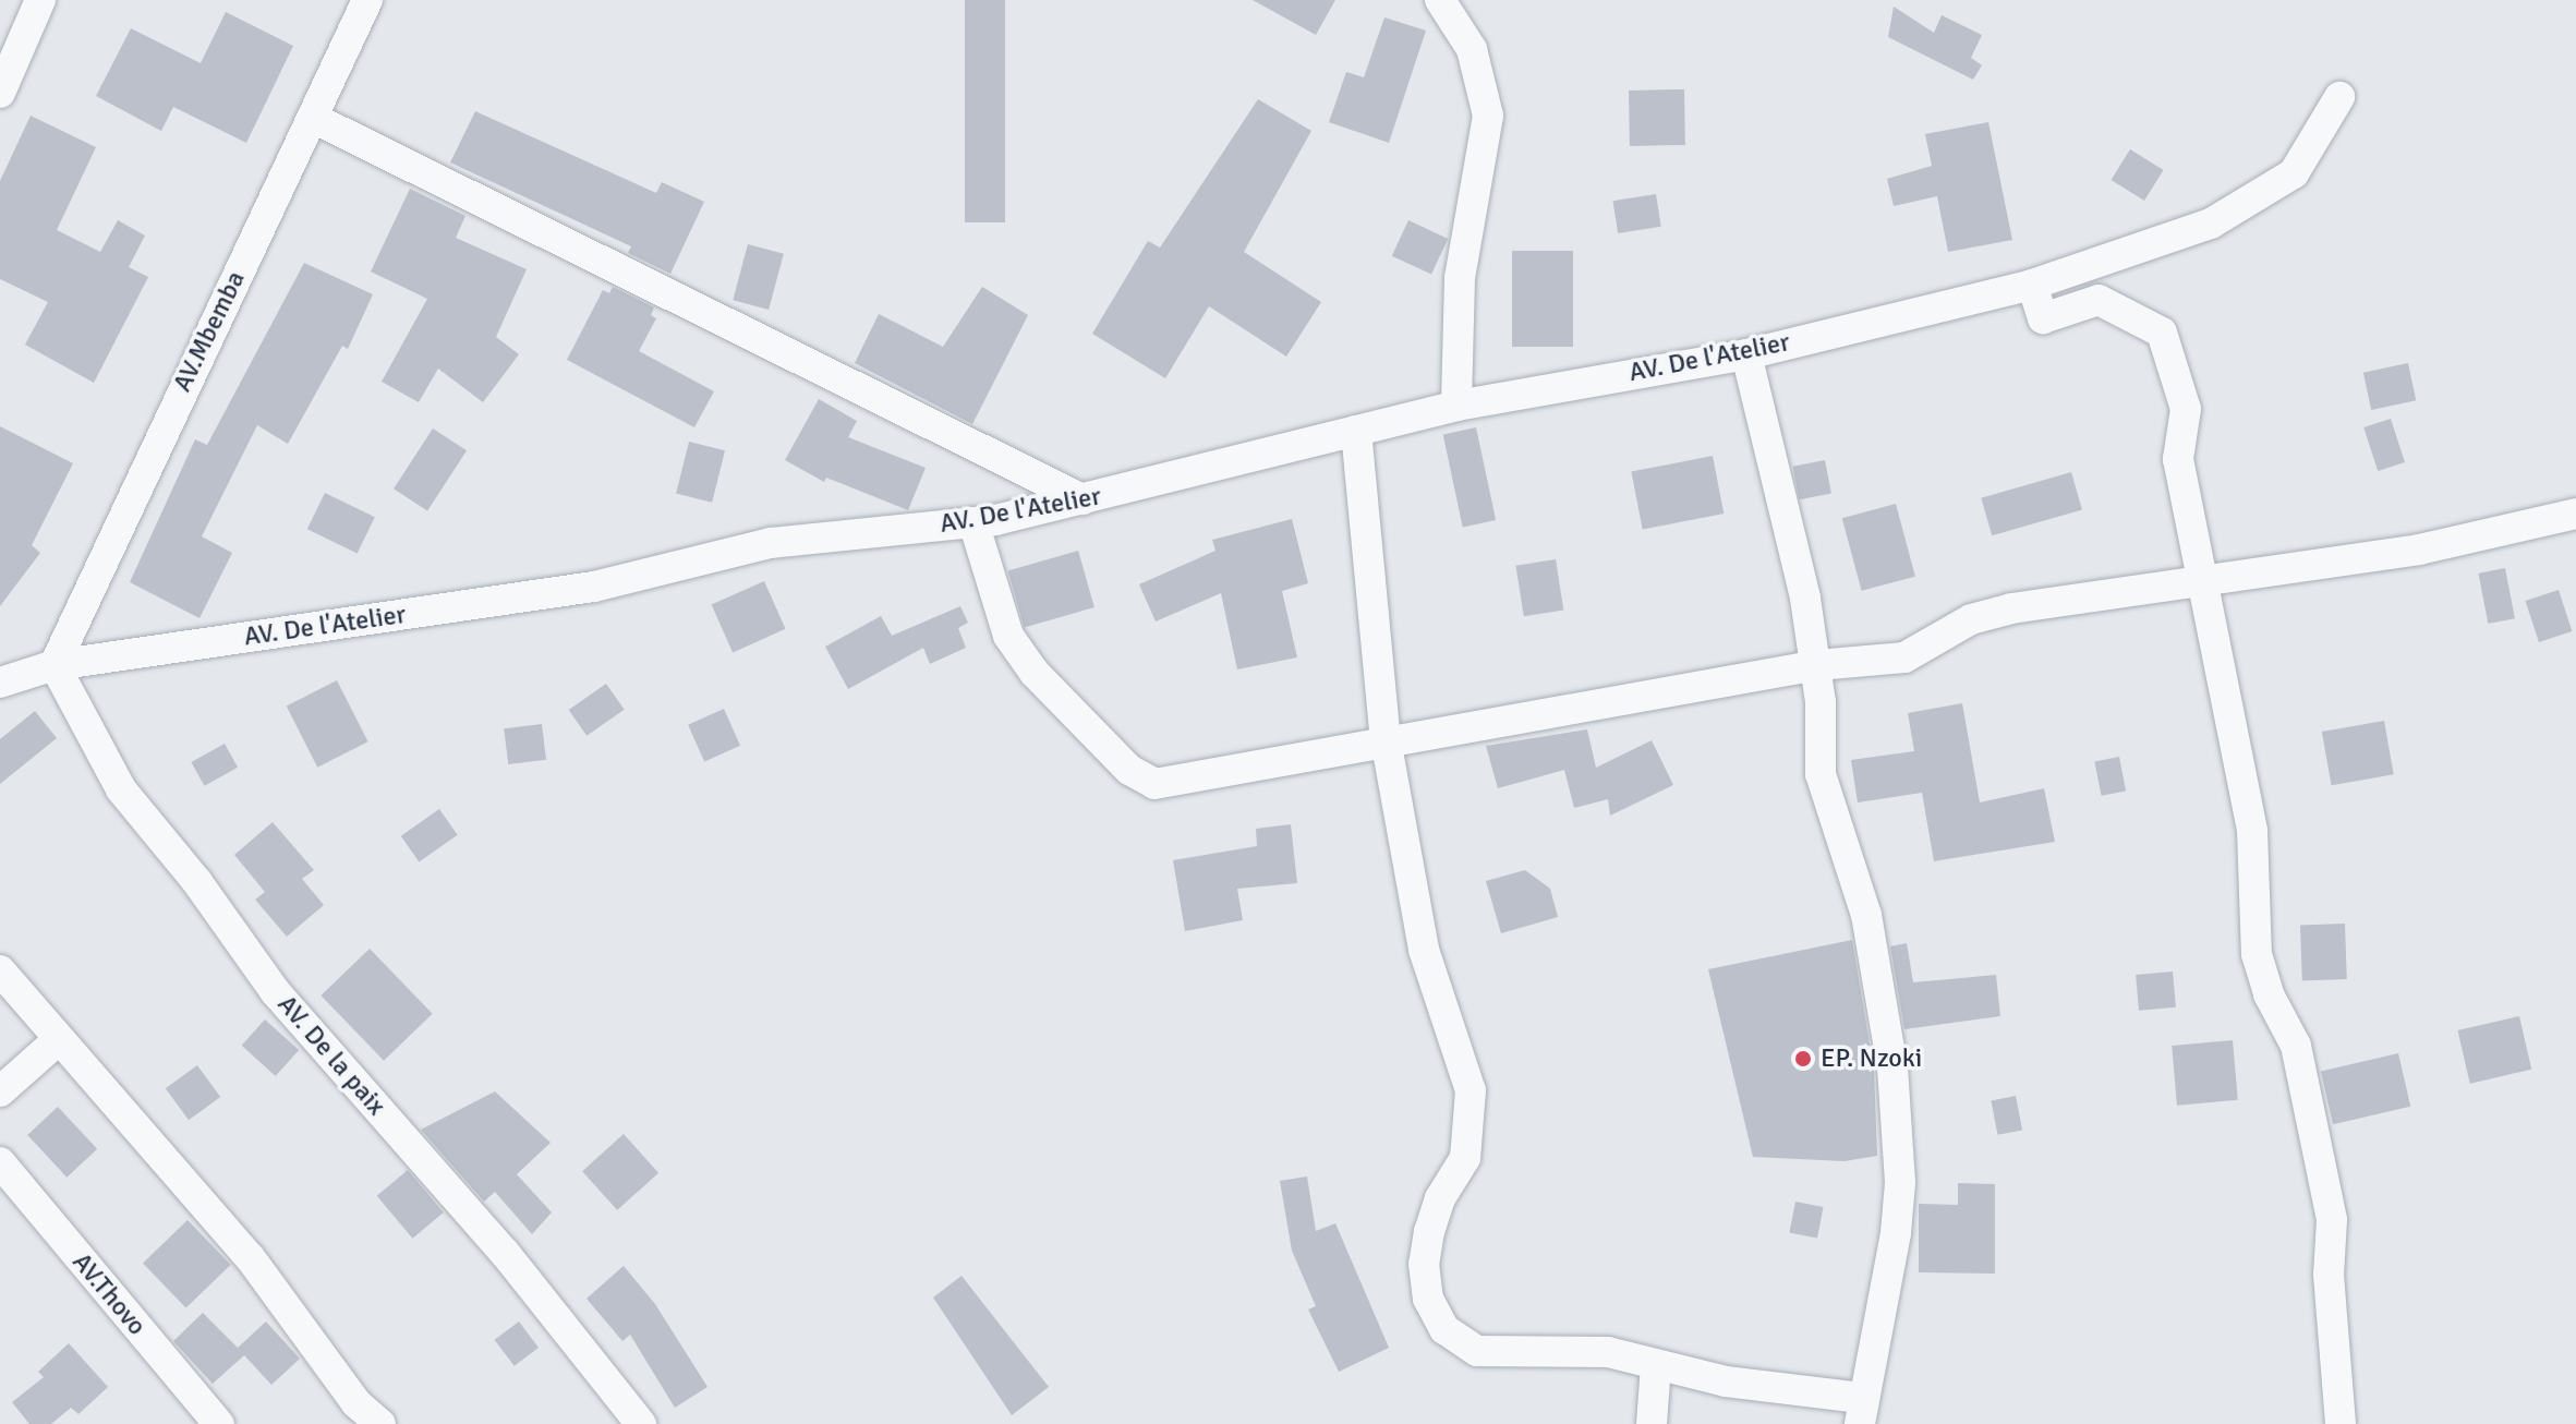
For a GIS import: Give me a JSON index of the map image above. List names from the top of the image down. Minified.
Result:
{"streets":{"street":["AV.Mbemba","AV. De l'Atelier","AV. De la paix","AV.Thovo"]},"crossings":[["AV.Mbemba","AV. De l'Atelier"],["AV.Mbemba","AV. De la paix"],["AV. De l'Atelier","AV. De la paix"]],"places":["EP. Nzoki"]}
